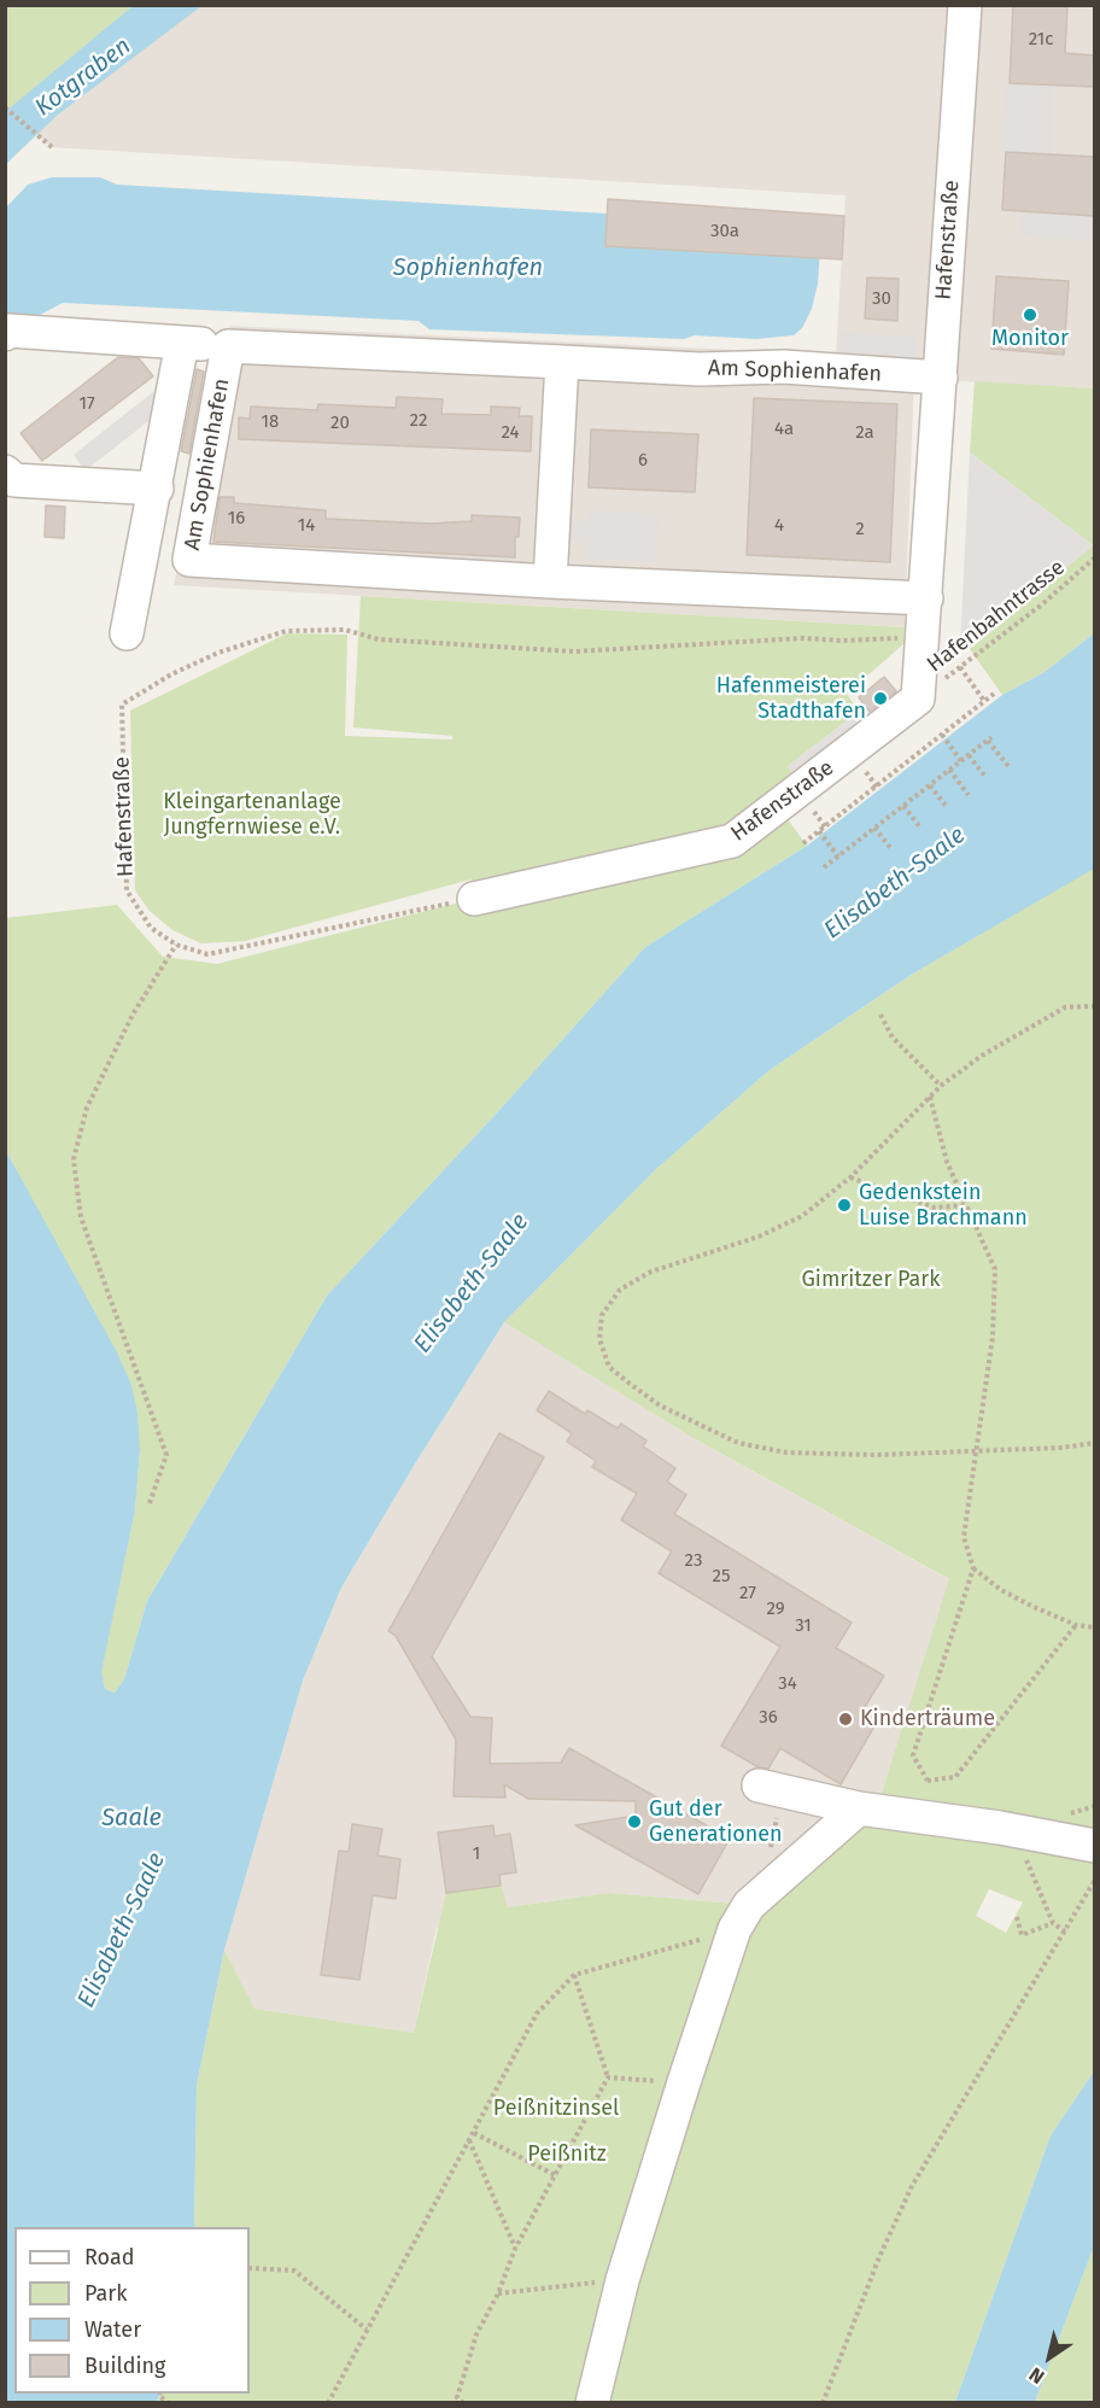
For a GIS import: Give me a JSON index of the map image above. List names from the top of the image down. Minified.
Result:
{"streets":{"street":["Hafenstraße","Am Sophienhafen"],"path":["Hafenbahntrasse"]},"crossings":[["Hafenstraße","Am Sophienhafen"],["Hafenstraße","Hafenbahntrasse"]],"water":["Kotgraben","Sophienhafen","Elisabeth-Saale","Saale"],"parks":["Kleingartenanlage Jungfernwiese e.V.","Gimritzer Park","Peißnitzinsel","Peißnitz"],"places":["Monitor","Hafenmeisterei Stadthafen","Gedenkstein Luise Brachmann","Kinderträume","Gut der Generationen"],"house_numbers":["21c","30a","30","17","22","18","20","4a","24","2a","6","16","14","4","2","23","25","27","29","31","34","36","1"],"legend":["Road","Park","Water","Building"],"north":"bottom left"}
